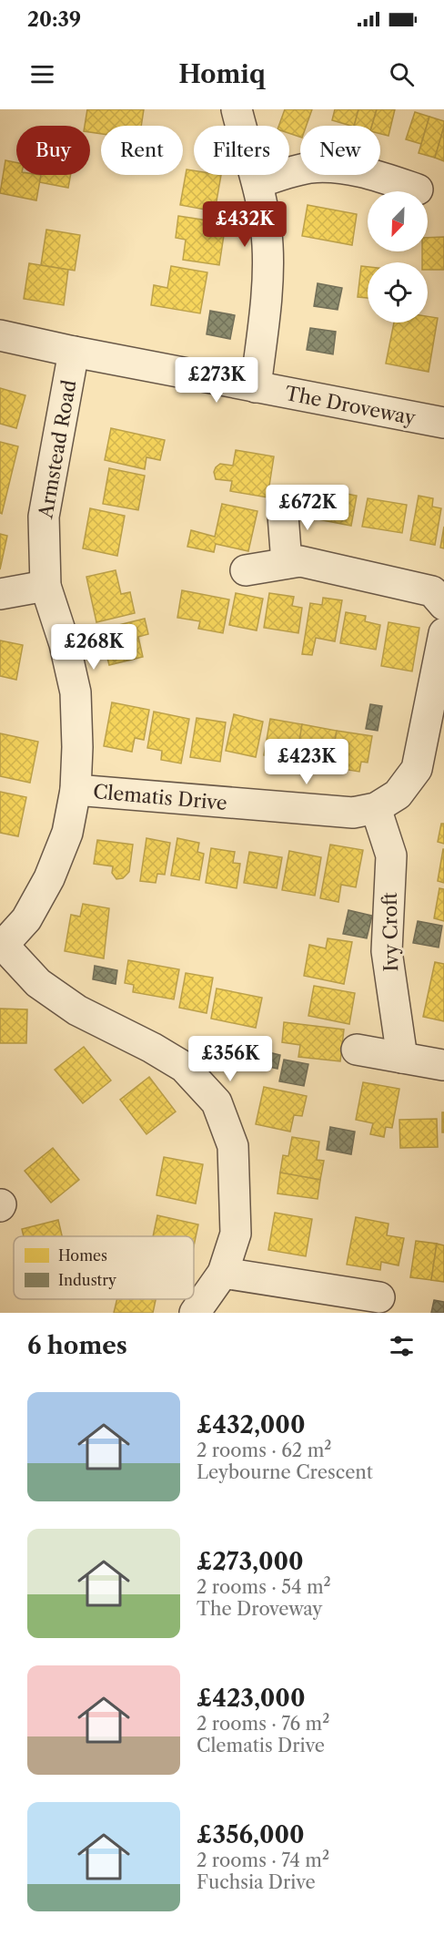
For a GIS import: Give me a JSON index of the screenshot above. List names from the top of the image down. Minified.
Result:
{"streets":{"street":["The Droveway","Armstead Road","Clematis Drive","Ivy Croft"]},"crossings":[["The Droveway","Armstead Road"],["Armstead Road","Clematis Drive"],["Clematis Drive","Ivy Croft"]],"legend":["Homes","Industry"],"north":"bottom left","page":{"status":"20:39","header":"Homiq","chip":["Buy","Rent","Filters","New"],"price":["£432K","£273K","£672K","£268K","£423K","£356K"],"heading":"6 homes","list":[{"name":"£432,000","note":"2 rooms · 62 m² · Leybourne Crescent"},{"name":"£273,000","note":"2 rooms · 54 m² · The Droveway"},{"name":"£423,000","note":"2 rooms · 76 m² · Clematis Drive"},{"name":"£356,000","note":"2 rooms · 74 m² · Fuchsia Drive"}]}}
